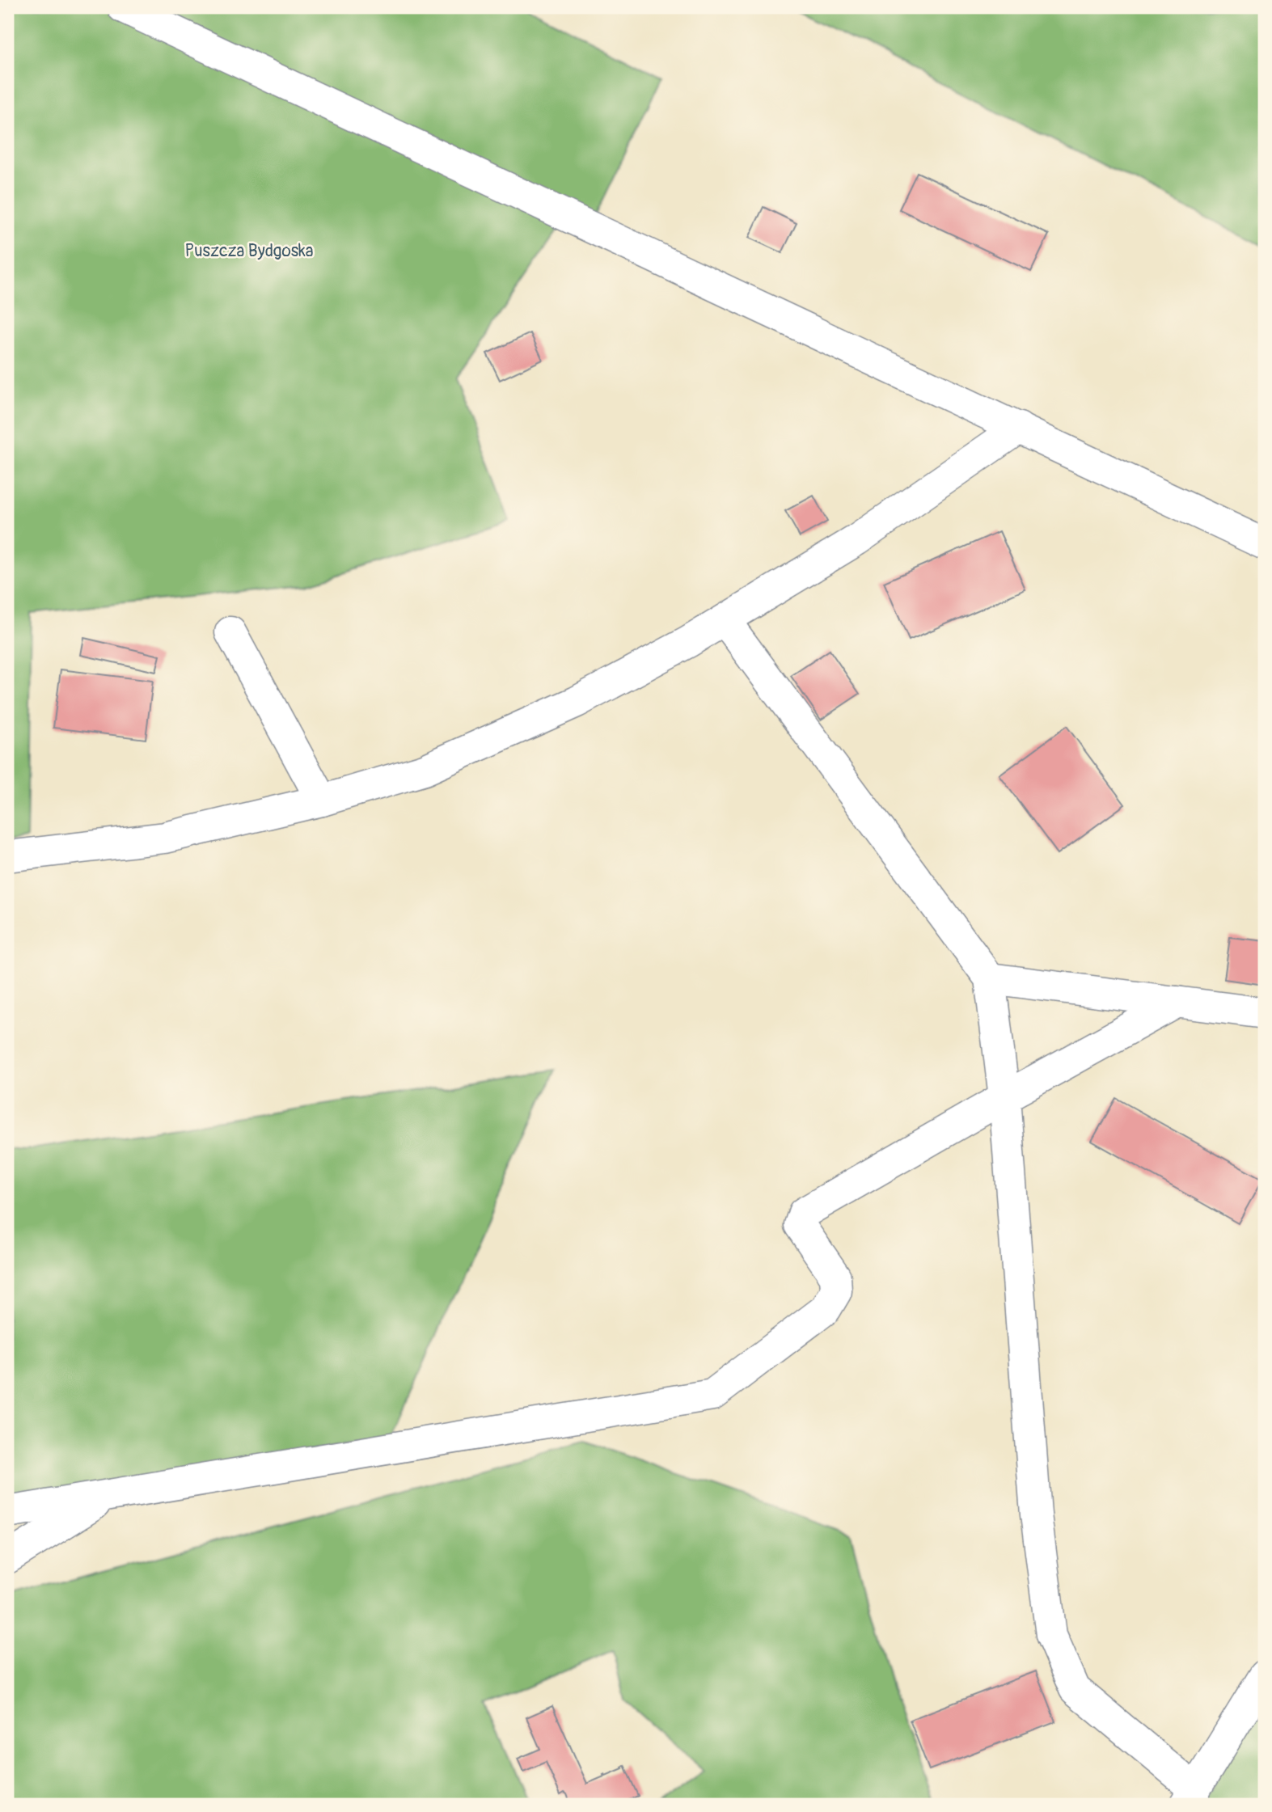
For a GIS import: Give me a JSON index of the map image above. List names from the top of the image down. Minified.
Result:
{"parks":["Puszcza Bydgoska"]}
